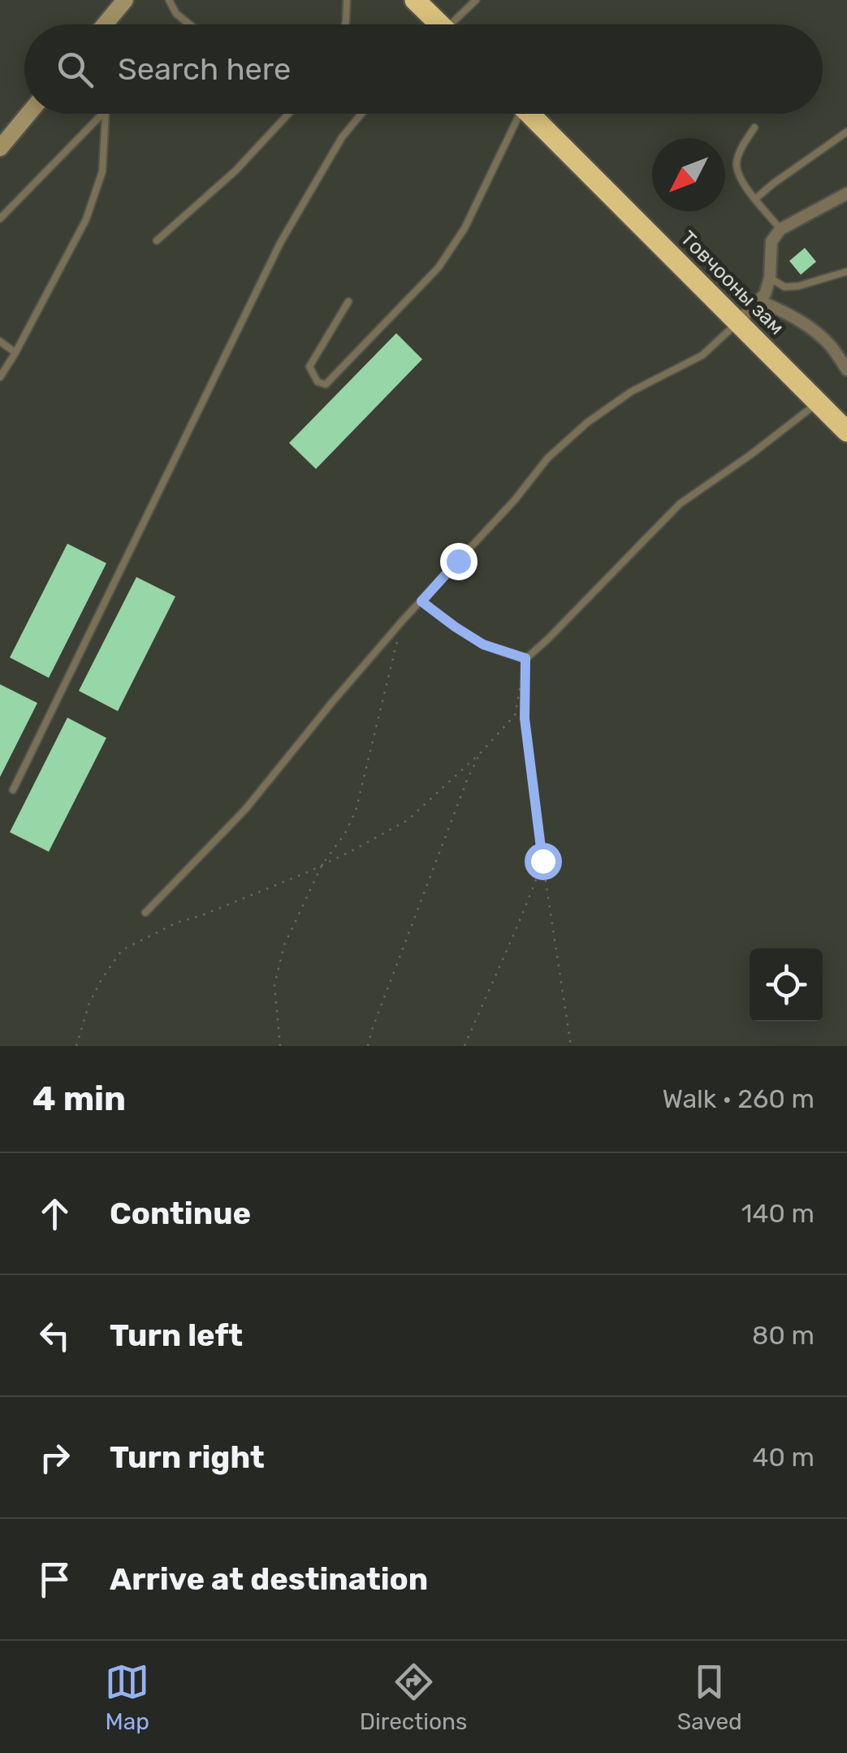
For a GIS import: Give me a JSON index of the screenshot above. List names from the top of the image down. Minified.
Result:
{"streets":{"highway":["Товчооны зам"]},"north":"bottom left","page":{"search":"Search here","heading":["4 min","Walk · 260 m"],"list":[["Continue","140 m"],["Turn left","80 m"],["Turn right","40 m"],"Arrive at destination"],"nav":["Map","Directions","Saved"]}}
